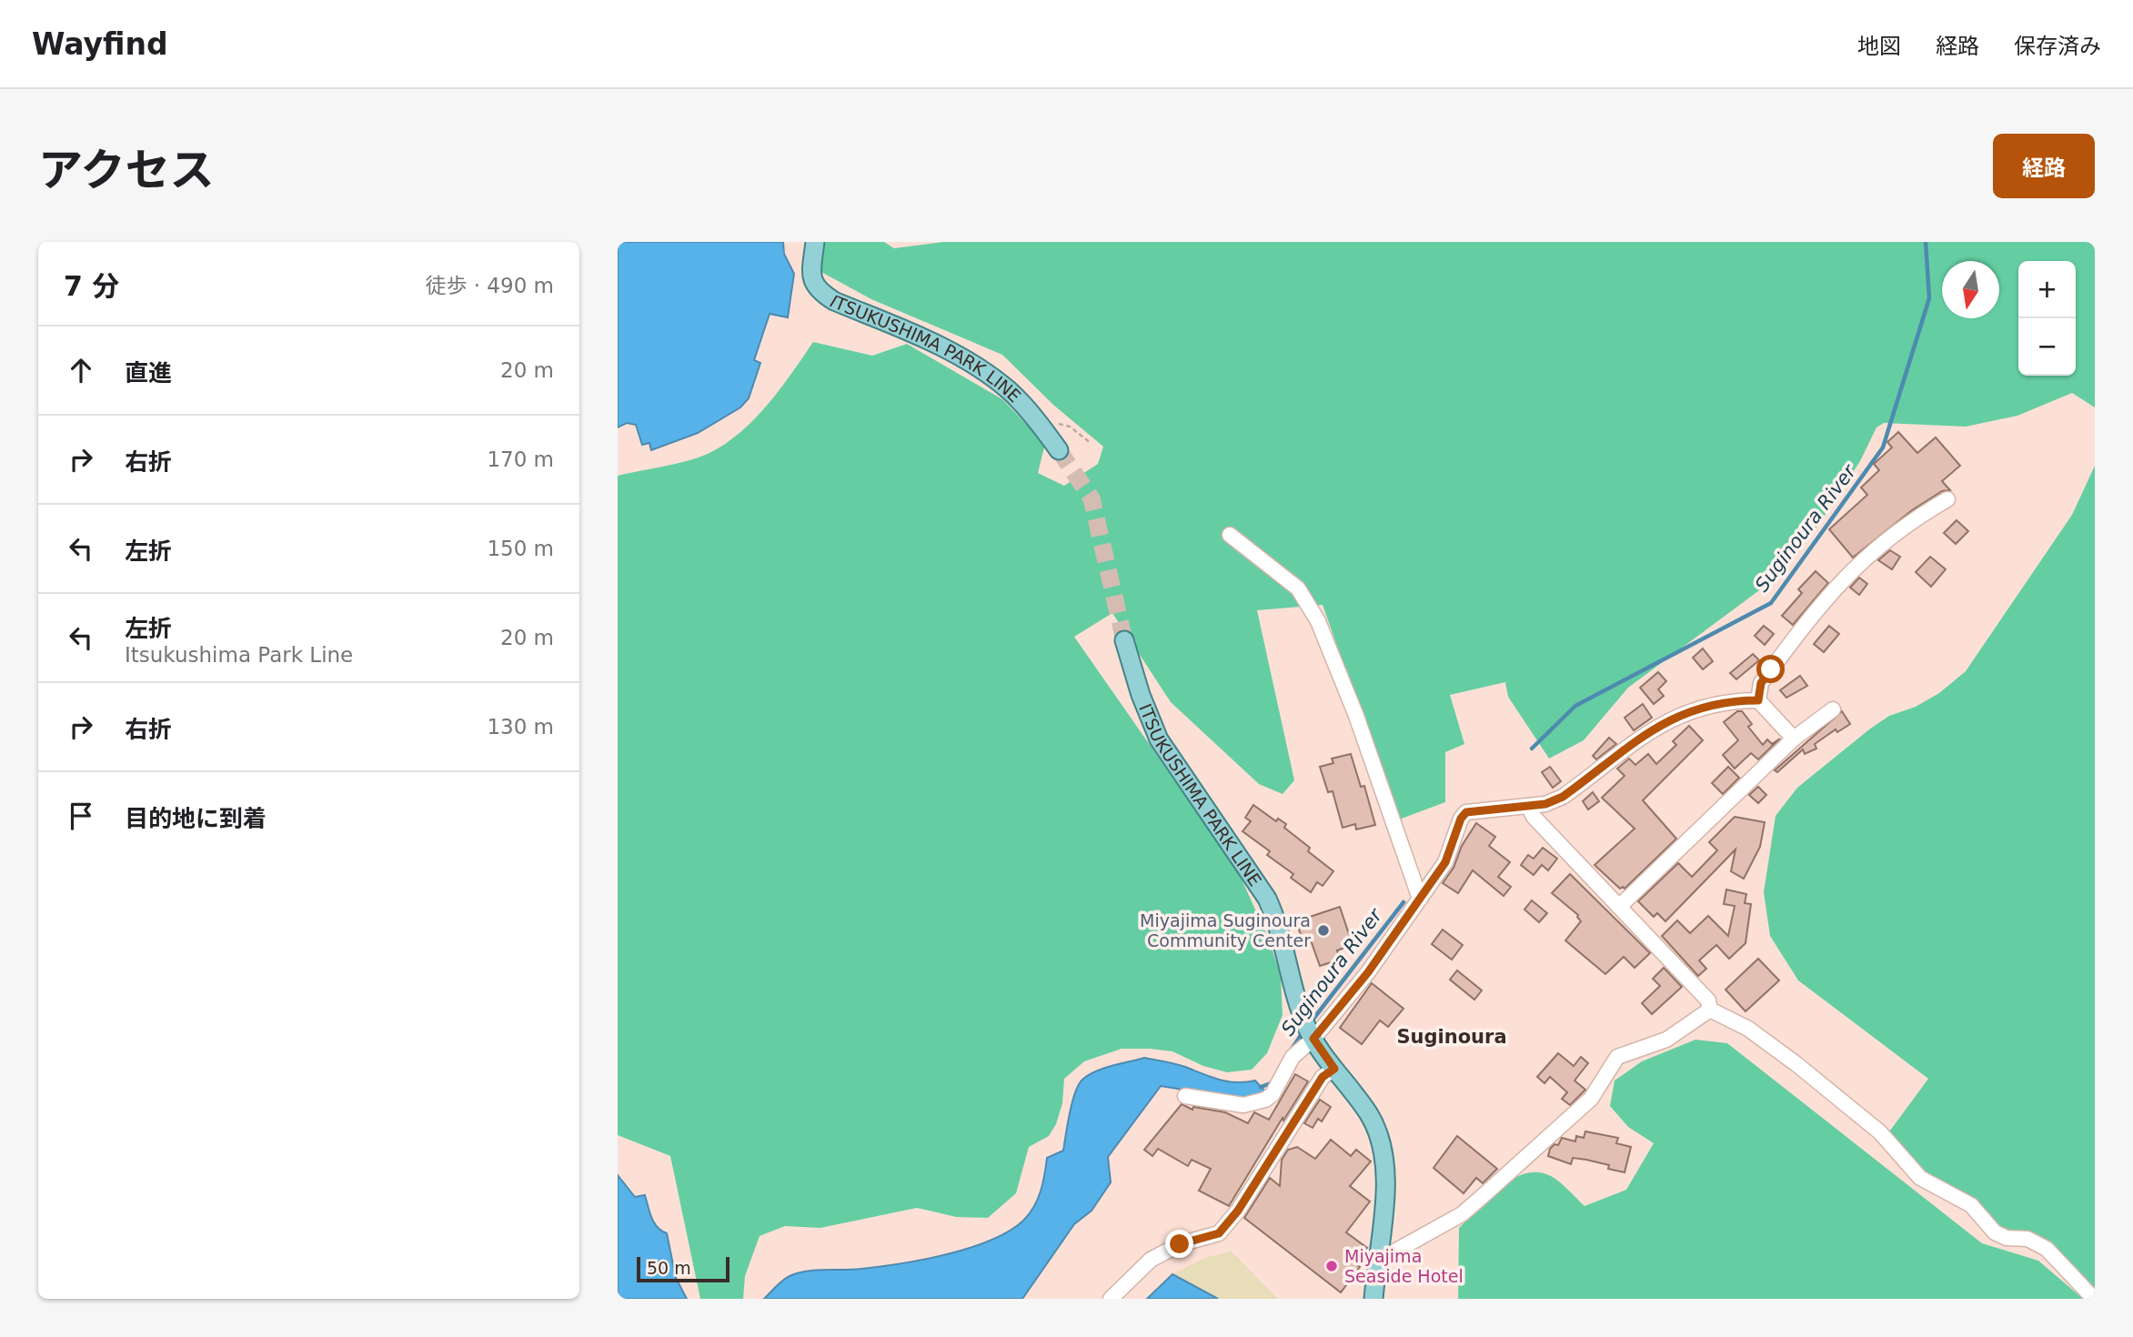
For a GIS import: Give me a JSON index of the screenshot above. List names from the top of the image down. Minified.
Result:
{"streets":{"main road":["ITSUKUSHIMA PARK LINE"]},"districts":["Suginoura"],"water":["Suginoura River"],"places":["Miyajima Suginoura Community Center","Miyajima Seaside Hotel"],"scale_bar":"50 m","north":"bottom","page":{"header":"Wayfind","nav":["地図","経路","保存済み"],"title":"アクセス","buttons":"経路","heading":["7 分","徒歩 · 490 m"],"map_buttons":["+","−"],"list":[["直進","20 m"],["右折","170 m"],["左折","150 m"],["左折","Itsukushima Park Line","20 m"],["右折","130 m"],"目的地に到着"],"scale":"50 m"}}
